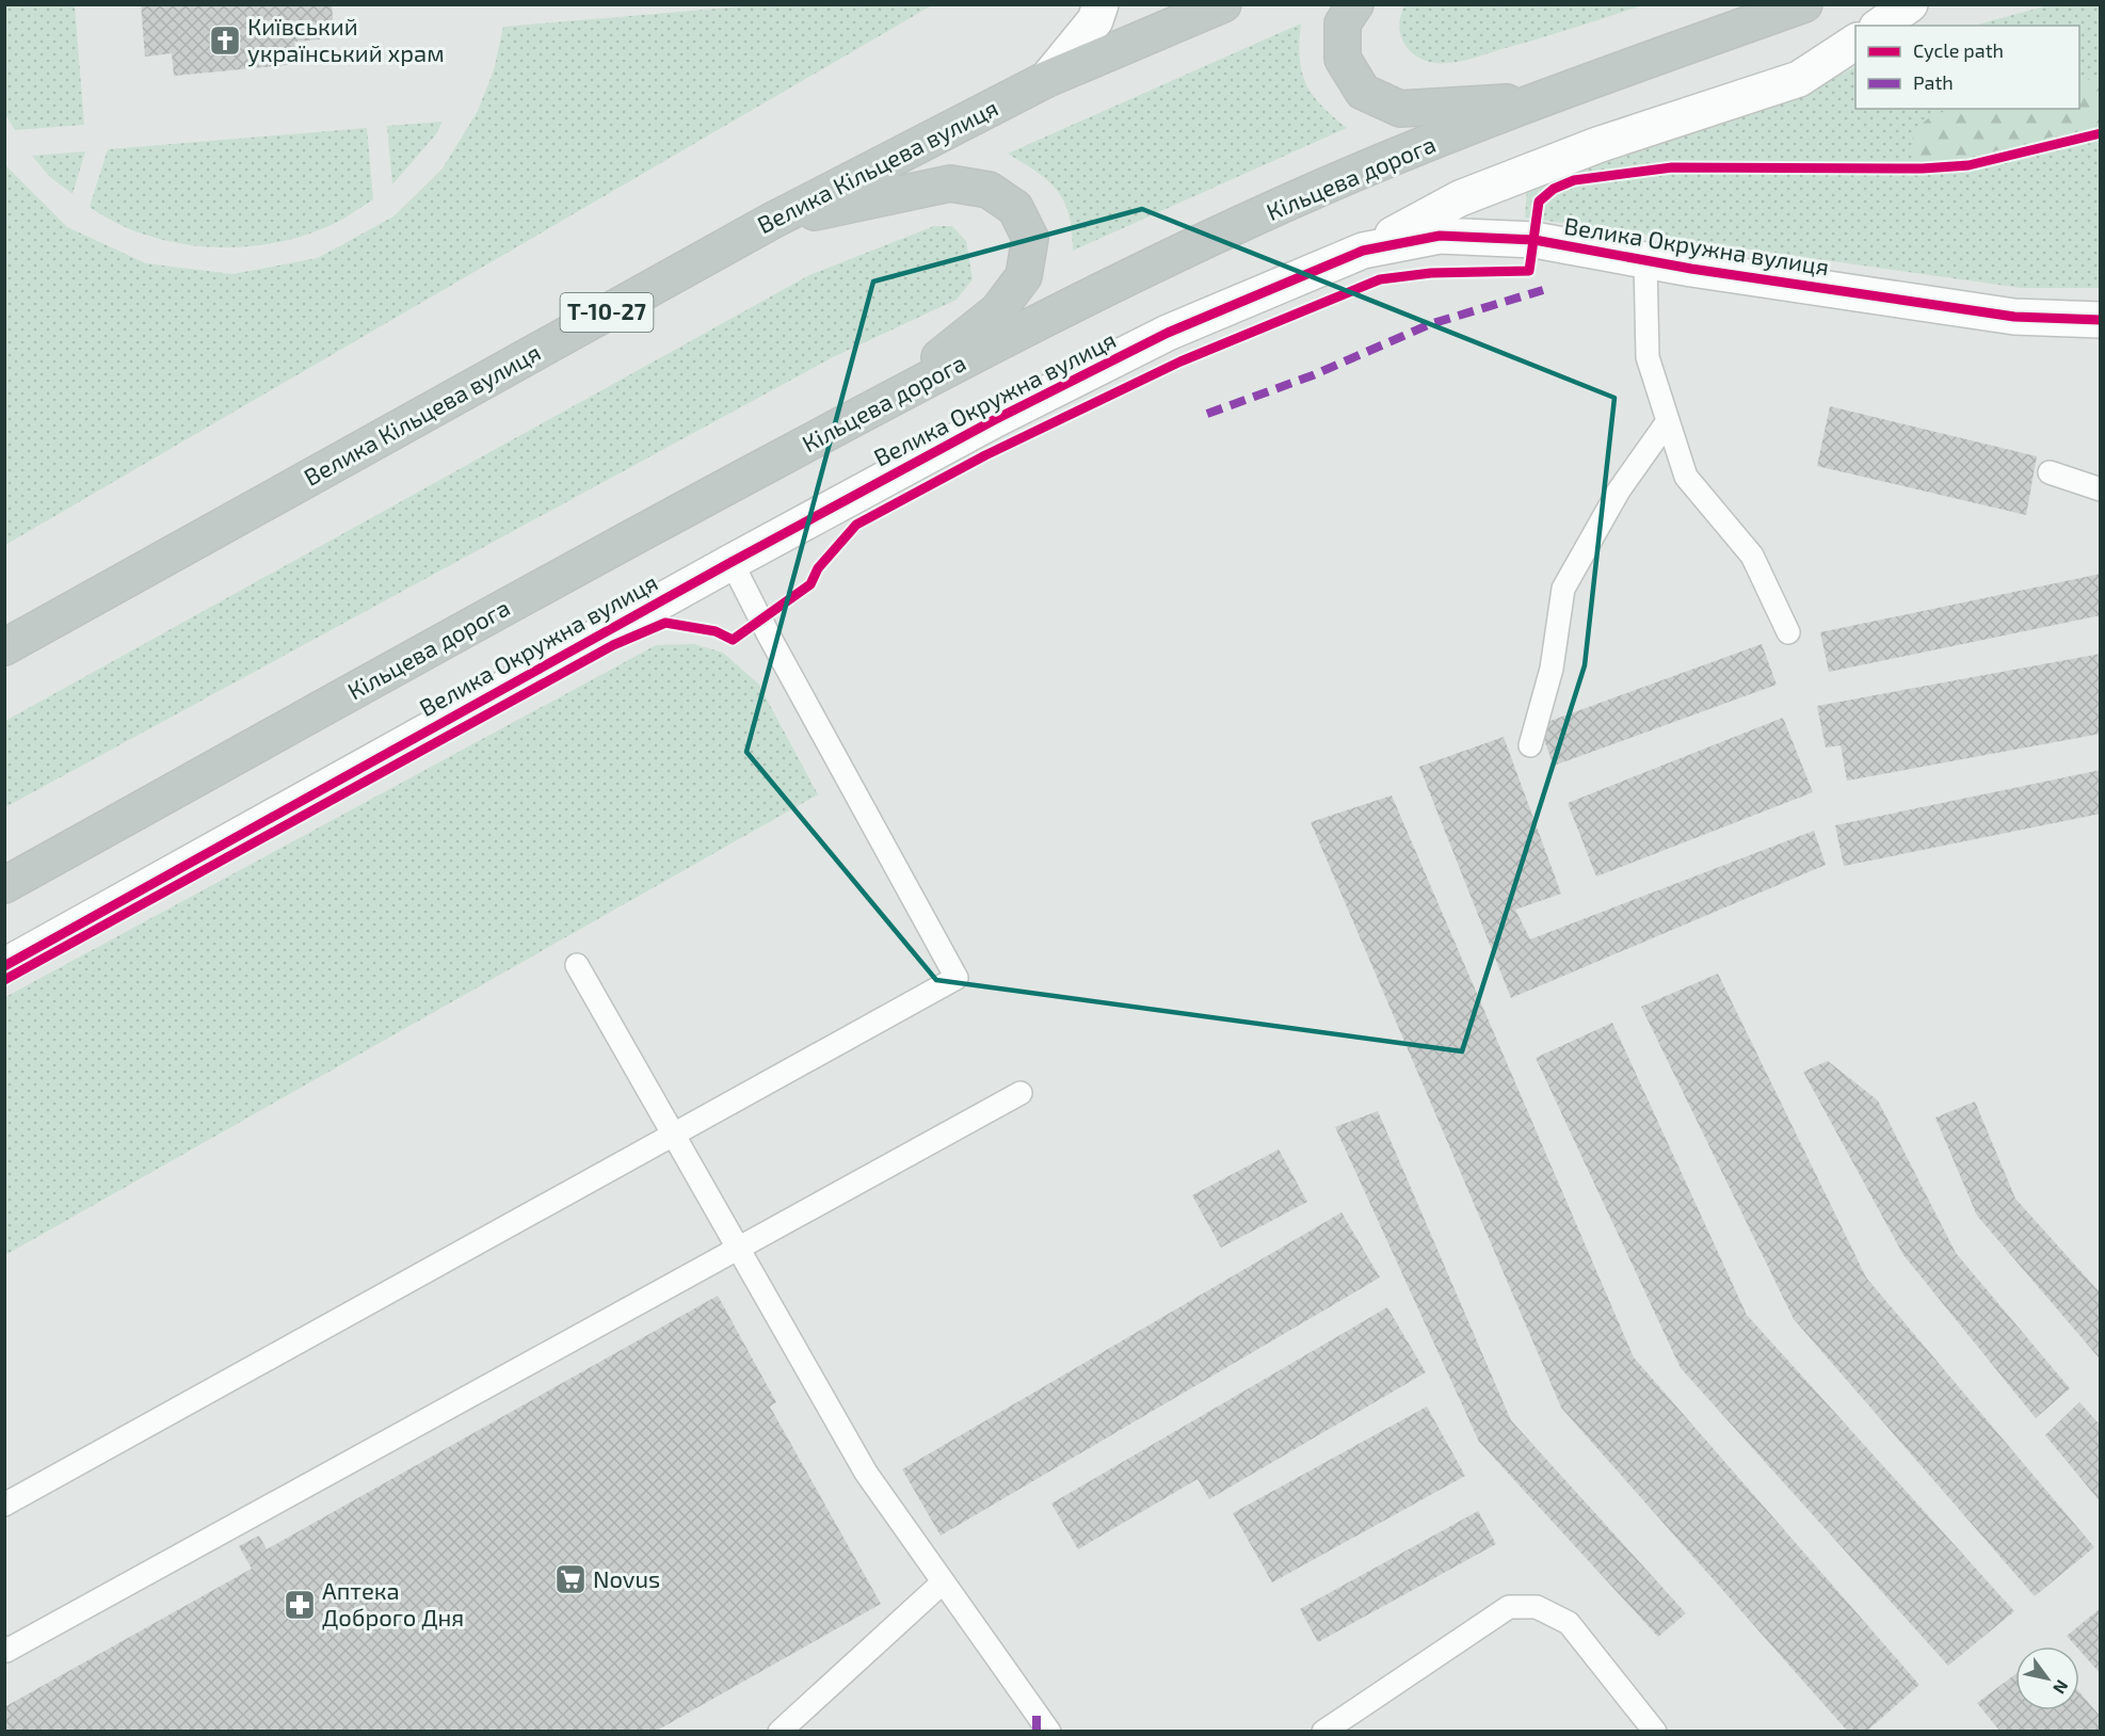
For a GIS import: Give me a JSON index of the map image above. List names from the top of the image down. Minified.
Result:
{"streets":{"highway":["Велика Кільцева вулиця","Кільцева дорога","Т-10-27"],"street":["Велика Окружна вулиця"]},"places":{"church":["Київський український храм"],"supermarket":["Novus"],"pharmacy":["Аптека Доброго Дня"]},"legend":["Cycle path","Path"],"north":"bottom right"}
